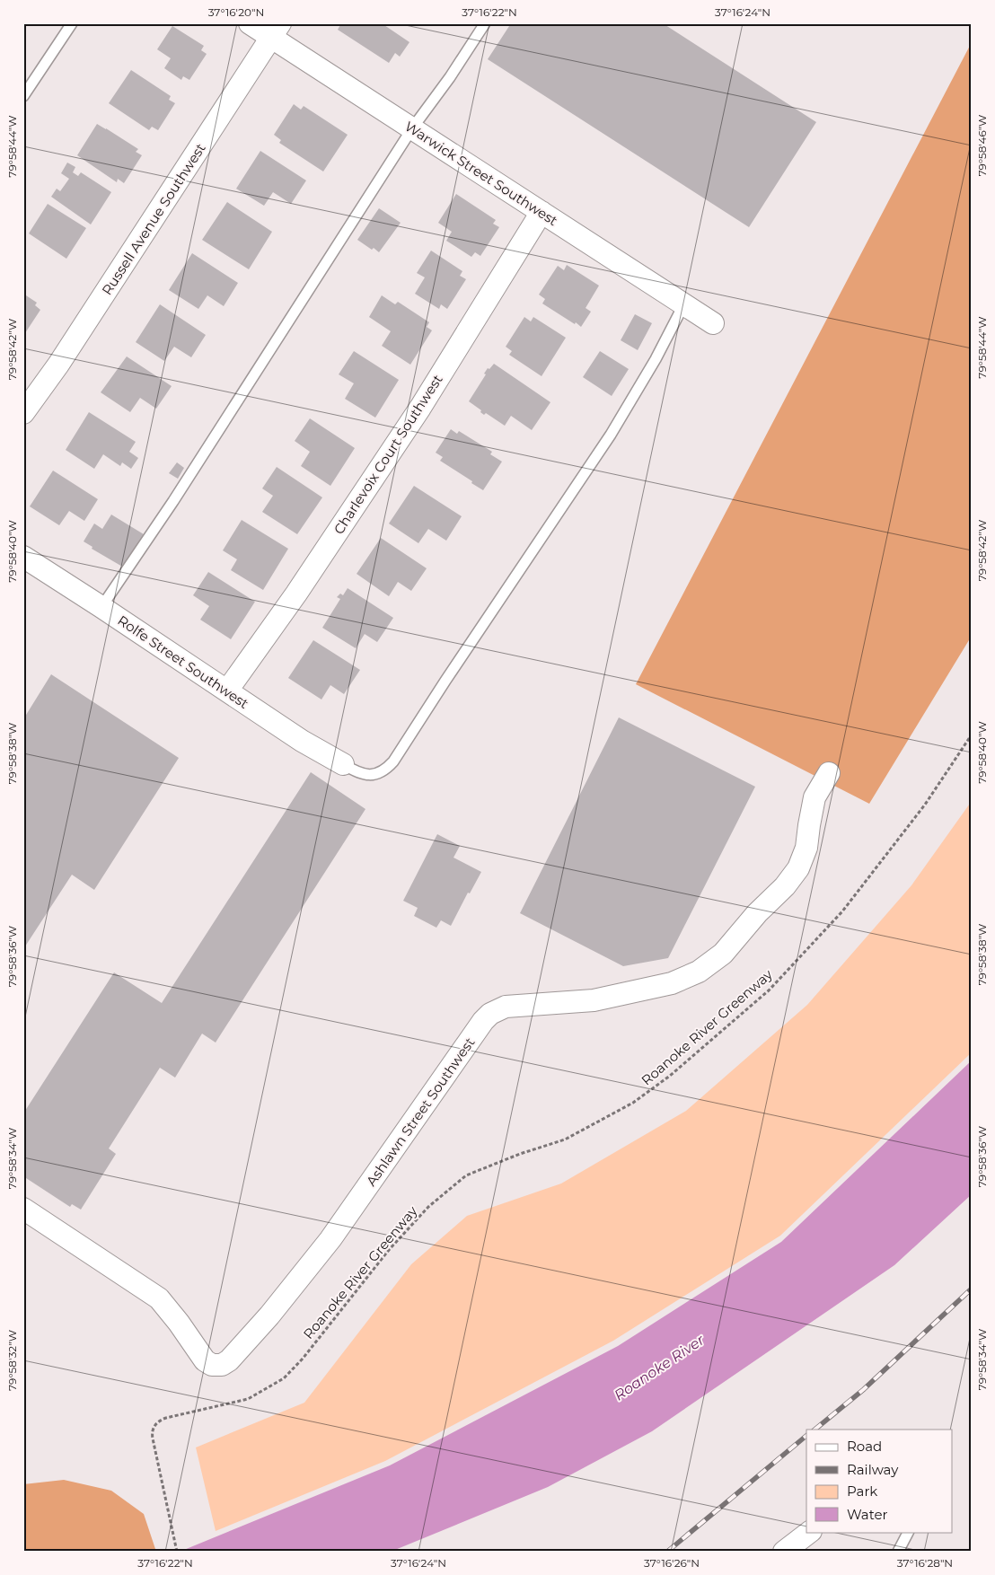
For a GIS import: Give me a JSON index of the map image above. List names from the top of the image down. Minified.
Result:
{"streets":{"street":["Warwick Street Southwest","Russell Avenue Southwest","Charlevoix Court Southwest","Rolfe Street Southwest","Ashlawn Street Southwest"],"path":["Roanoke River Greenway"]},"crossings":[["Warwick Street Southwest","Russell Avenue Southwest"],["Warwick Street Southwest","Charlevoix Court Southwest"],["Charlevoix Court Southwest","Rolfe Street Southwest"]],"water":["Roanoke River"],"legend":["Road","Railway","Park","Water"],"coordinates":["37°16'20\"N","37°16'22\"N","37°16'24\"N","79°58'46\"W","79°58'44\"W","79°58'42\"W","79°58'40\"W","79°58'38\"W","79°58'36\"W","79°58'34\"W","79°58'32\"W","37°16'26\"N","37°16'28\"N"]}
